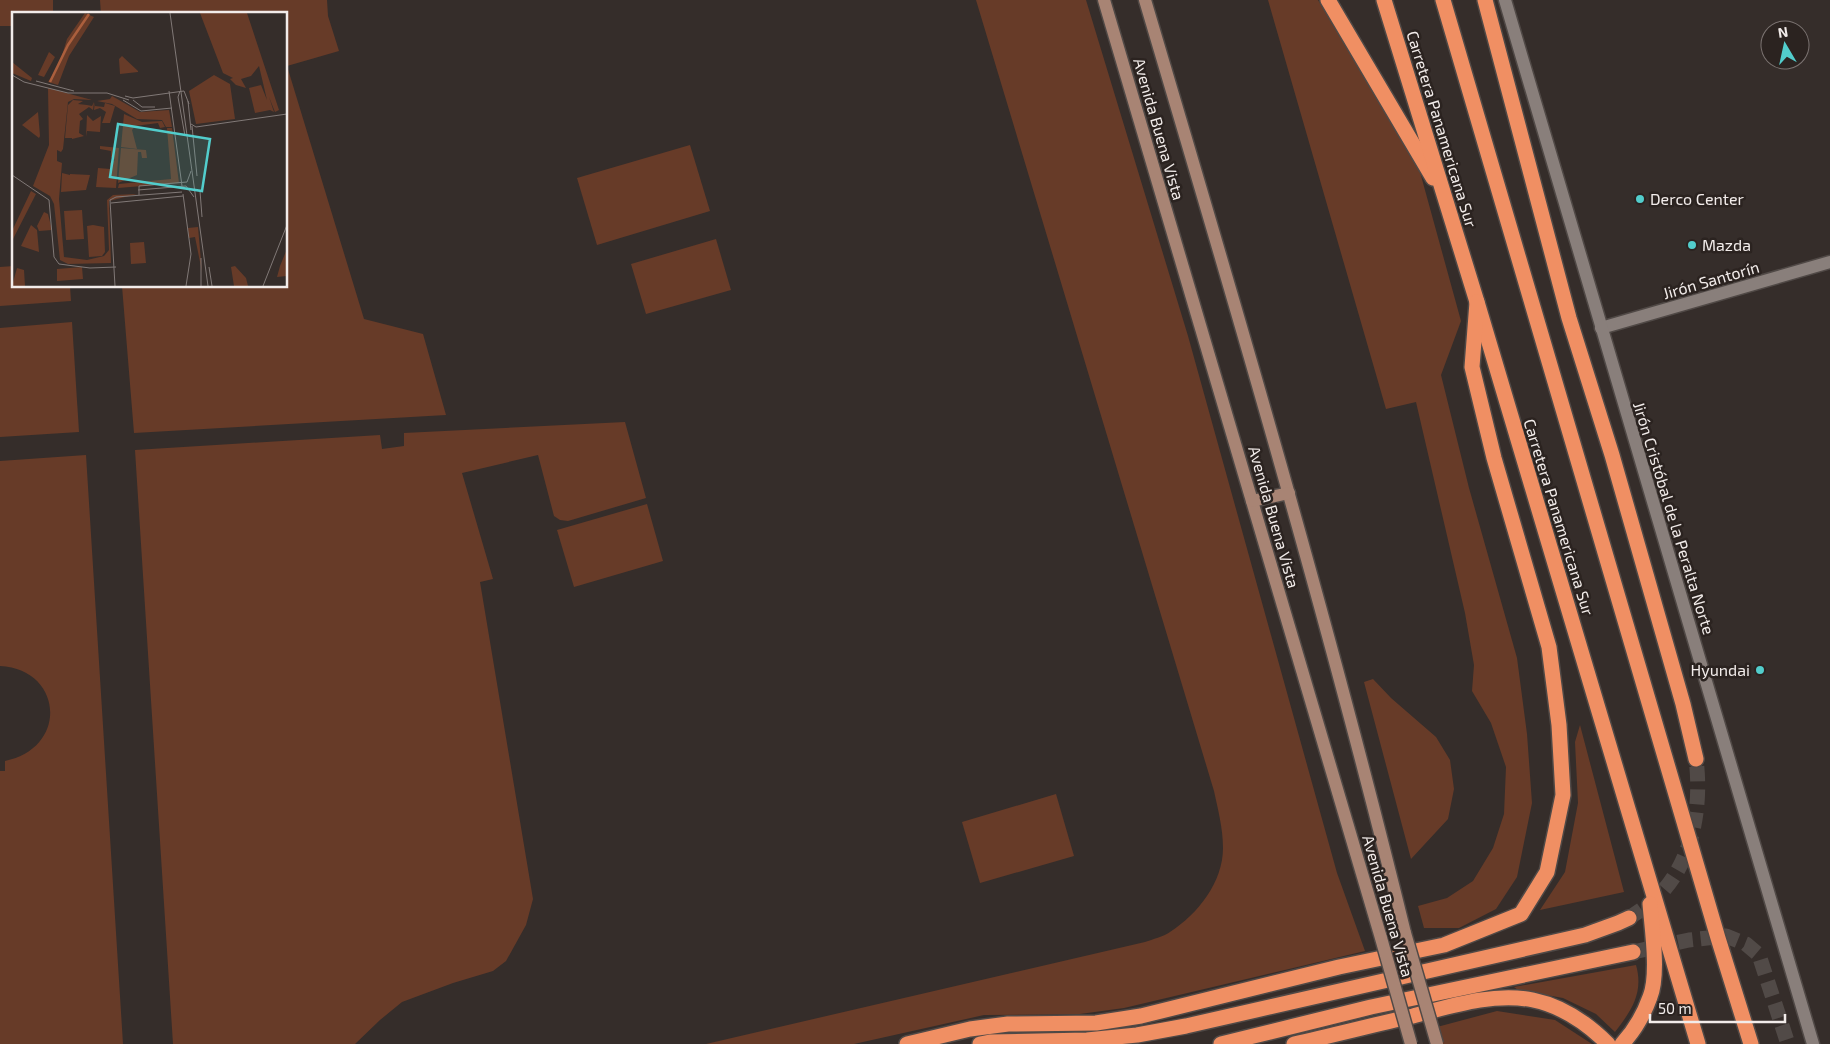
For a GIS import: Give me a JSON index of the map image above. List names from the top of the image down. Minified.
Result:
{"streets":{"highway":["Carretera Panamericana Sur"],"main road":["Avenida Buena Vista"],"street":["Jirón Santorín","Jirón Cristóbal de la Peralta Norte"]},"crossings":[["Jirón Santorín","Jirón Cristóbal de la Peralta Norte"]],"places":["Derco Center","Mazda","Hyundai"],"scale_bar":"50 m","north":"top"}
